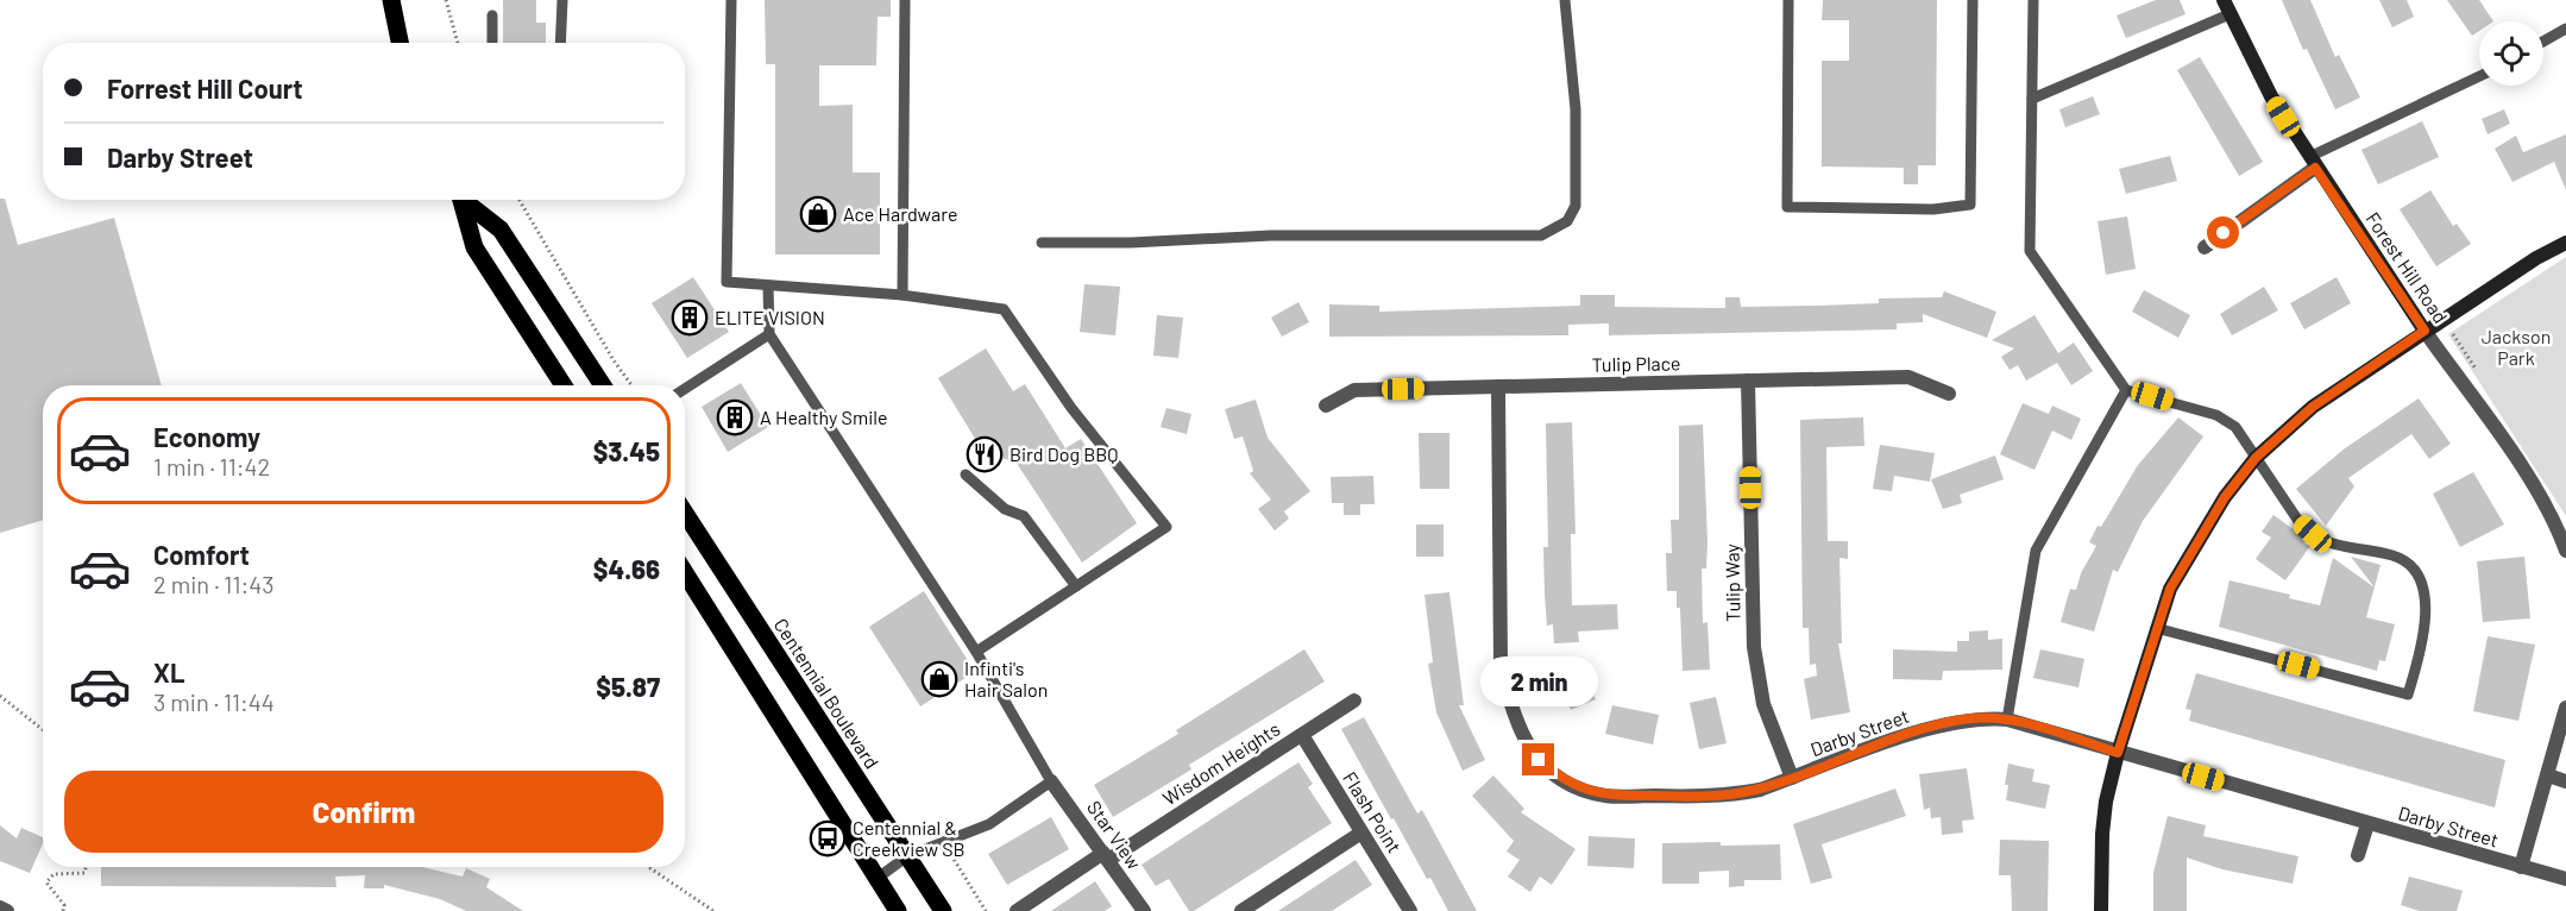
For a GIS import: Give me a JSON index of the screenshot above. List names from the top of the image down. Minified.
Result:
{"streets":{"main road":["Centennial Boulevard"],"street":["Forest Hill Road","Tulip Place","Tulip Way","Darby Street","Wisdom Heights","Flash Point","Star View"]},"crossings":[["Tulip Place","Tulip Way"],["Tulip Place","Darby Street"],["Tulip Way","Darby Street"],["Wisdom Heights","Flash Point"],["Wisdom Heights","Star View"]],"parks":["Jackson Park"],"places":{"shop":["Ace Hardware","Infinti's Hair Salon"],"building":["ELITE VISION","A Healthy Smile"],"restaurant":["Bird Dog BBQ"],"bus stop":["Centennial & Creekview SB"]},"page":{"banner":["Forrest Hill Court","Darby Street"],"list":[{"name":"Economy","note":"1 min · 11:42","value":"$3.45"},{"name":"Comfort","note":"2 min · 11:43","value":"$4.66"},{"name":"XL","note":"3 min · 11:44","value":"$5.87"}],"bubble":"2 min","buttons":"Confirm"}}
